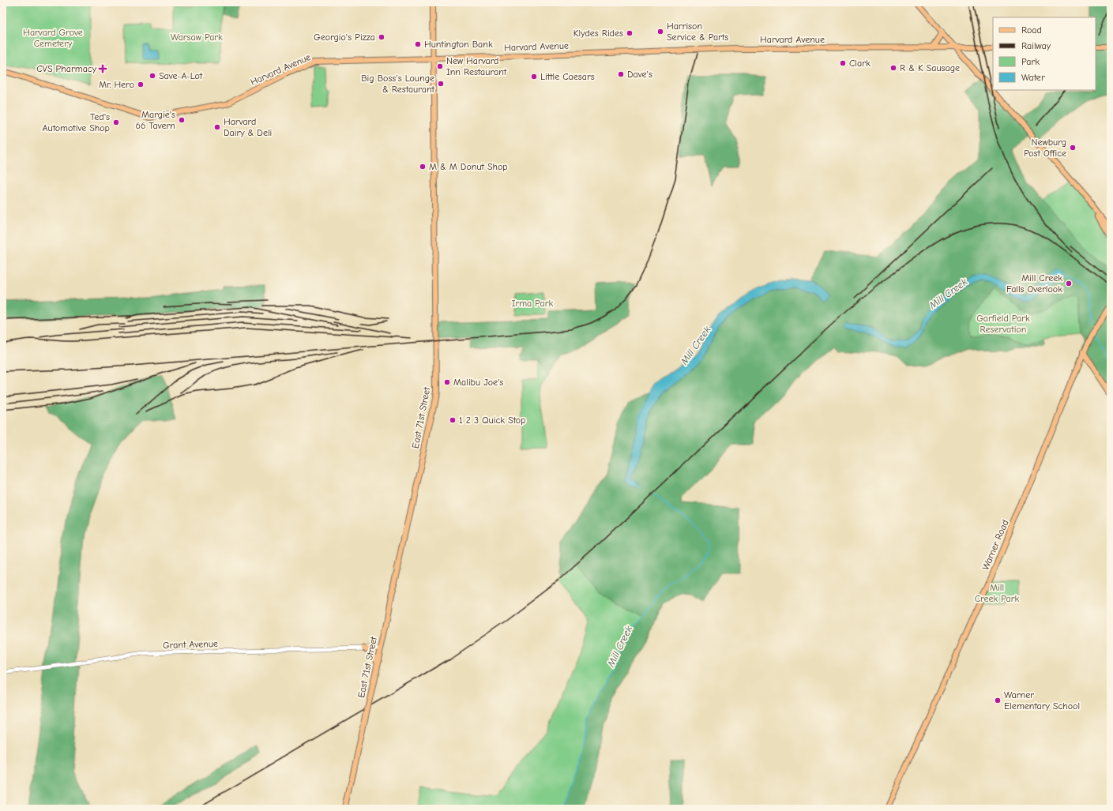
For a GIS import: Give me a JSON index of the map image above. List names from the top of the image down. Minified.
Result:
{"streets":{"main road":["Harvard Avenue","East 71st Street","Warner Road"],"street":["Grant Avenue"]},"crossings":[["Harvard Avenue","East 71st Street"],["East 71st Street","Grant Avenue"]],"water":["Mill Creek"],"parks":["Harvard Grove Cemetery","Warsaw Park","Irma Park","Garfield Park Reservation","Mill Creek Park"],"places":{"other":["Harrison Service & Parts","Klydes Rides","Georgio's Pizza","Huntington Bank","Clark","New Harvard Inn Restaurant","R & K Sausage","Dave's","Save-A-Lot","Little Caesars","Big Boss's Lounge & Restaurant","Mr. Hero","Margie's 66 Tavern","Ted's Automotive Shop","Harvard Dairy & Deli","Newburg Post Office","M & M Donut Shop","Mill Creek Falls Overlook","Malibu Joe's","1 2 3 Quick Stop","Warner Elementary School"],"health":["CVS Pharmacy"]},"legend":["Road","Railway","Park","Water"]}
